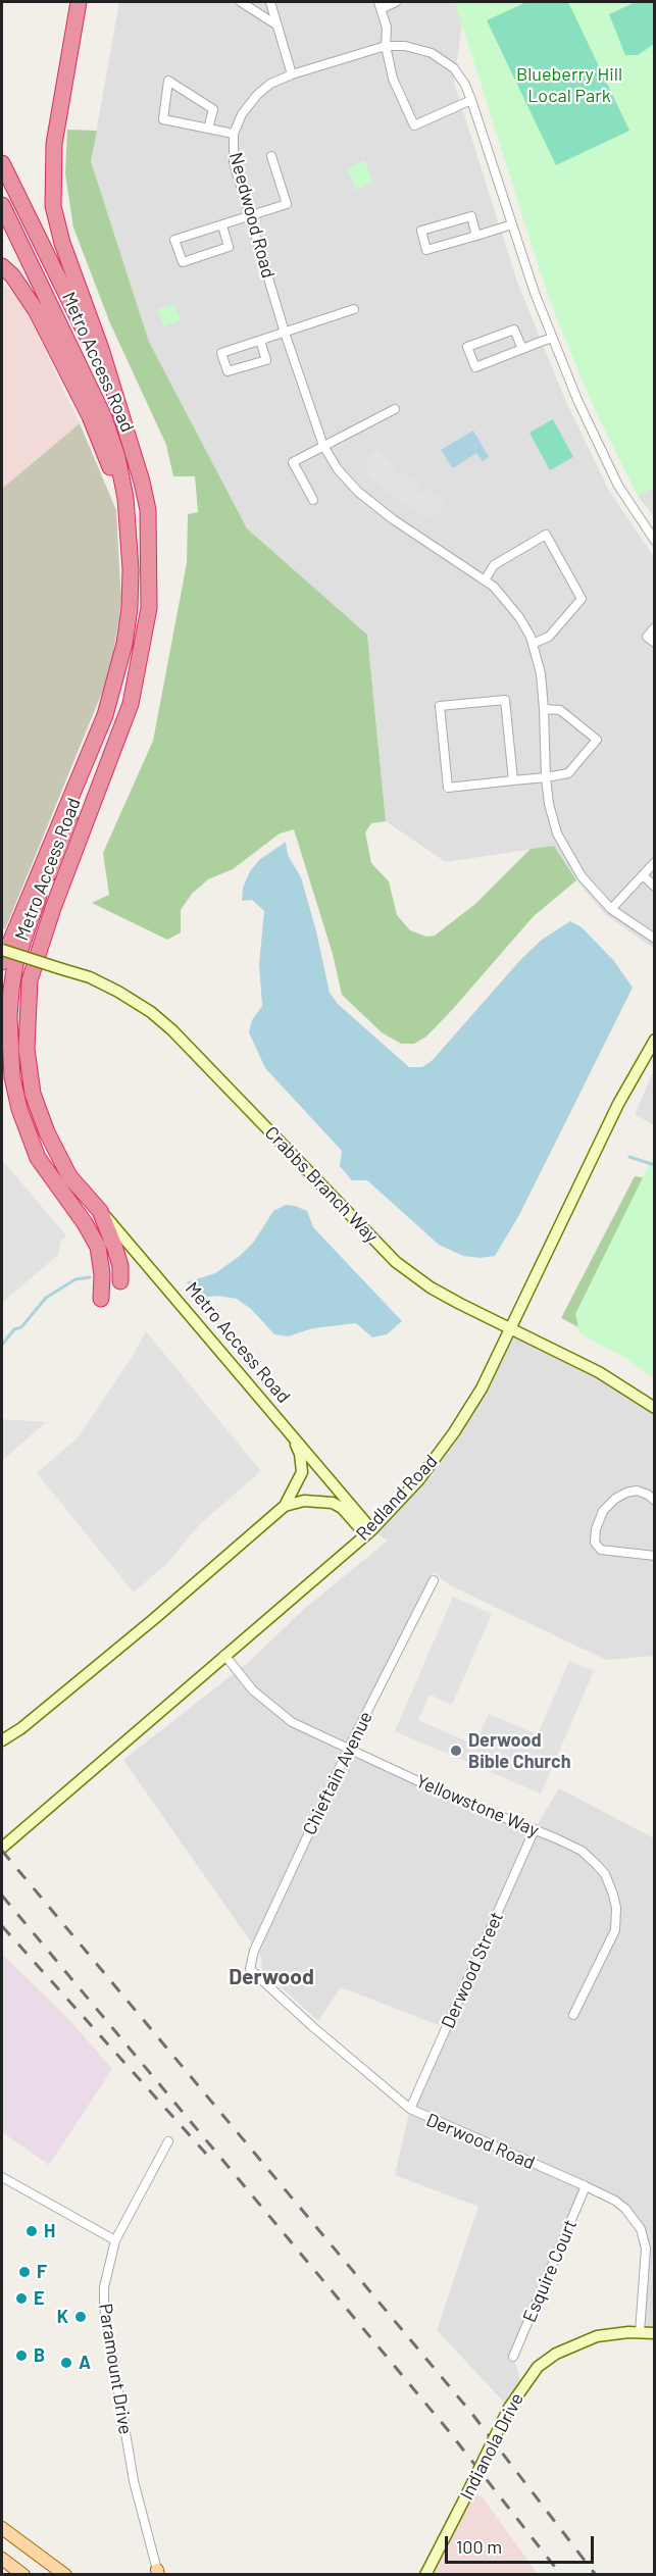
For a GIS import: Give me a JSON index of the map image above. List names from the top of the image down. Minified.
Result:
{"streets":{"highway":["Metro Access Road"],"main road":["Crabbs Branch Way","Redland Road","Indianola Drive"],"street":["Needwood Road","Chieftain Avenue","Yellowstone Way","Derwood Street","Derwood Road","Esquire Court","Paramount Drive"]},"crossings":[["Metro Access Road","Redland Road"],["Crabbs Branch Way","Redland Road"],["Redland Road","Yellowstone Way"],["Chieftain Avenue","Yellowstone Way"],["Chieftain Avenue","Derwood Road"],["Yellowstone Way","Derwood Street"],["Derwood Street","Derwood Road"],["Derwood Road","Esquire Court"],["Derwood Road","Indianola Drive"]],"districts":["Derwood"],"parks":["Blueberry Hill Local Park"],"places":["Derwood Bible Church","H","F","E","K","B","A"],"scale_bar":"100 m"}
